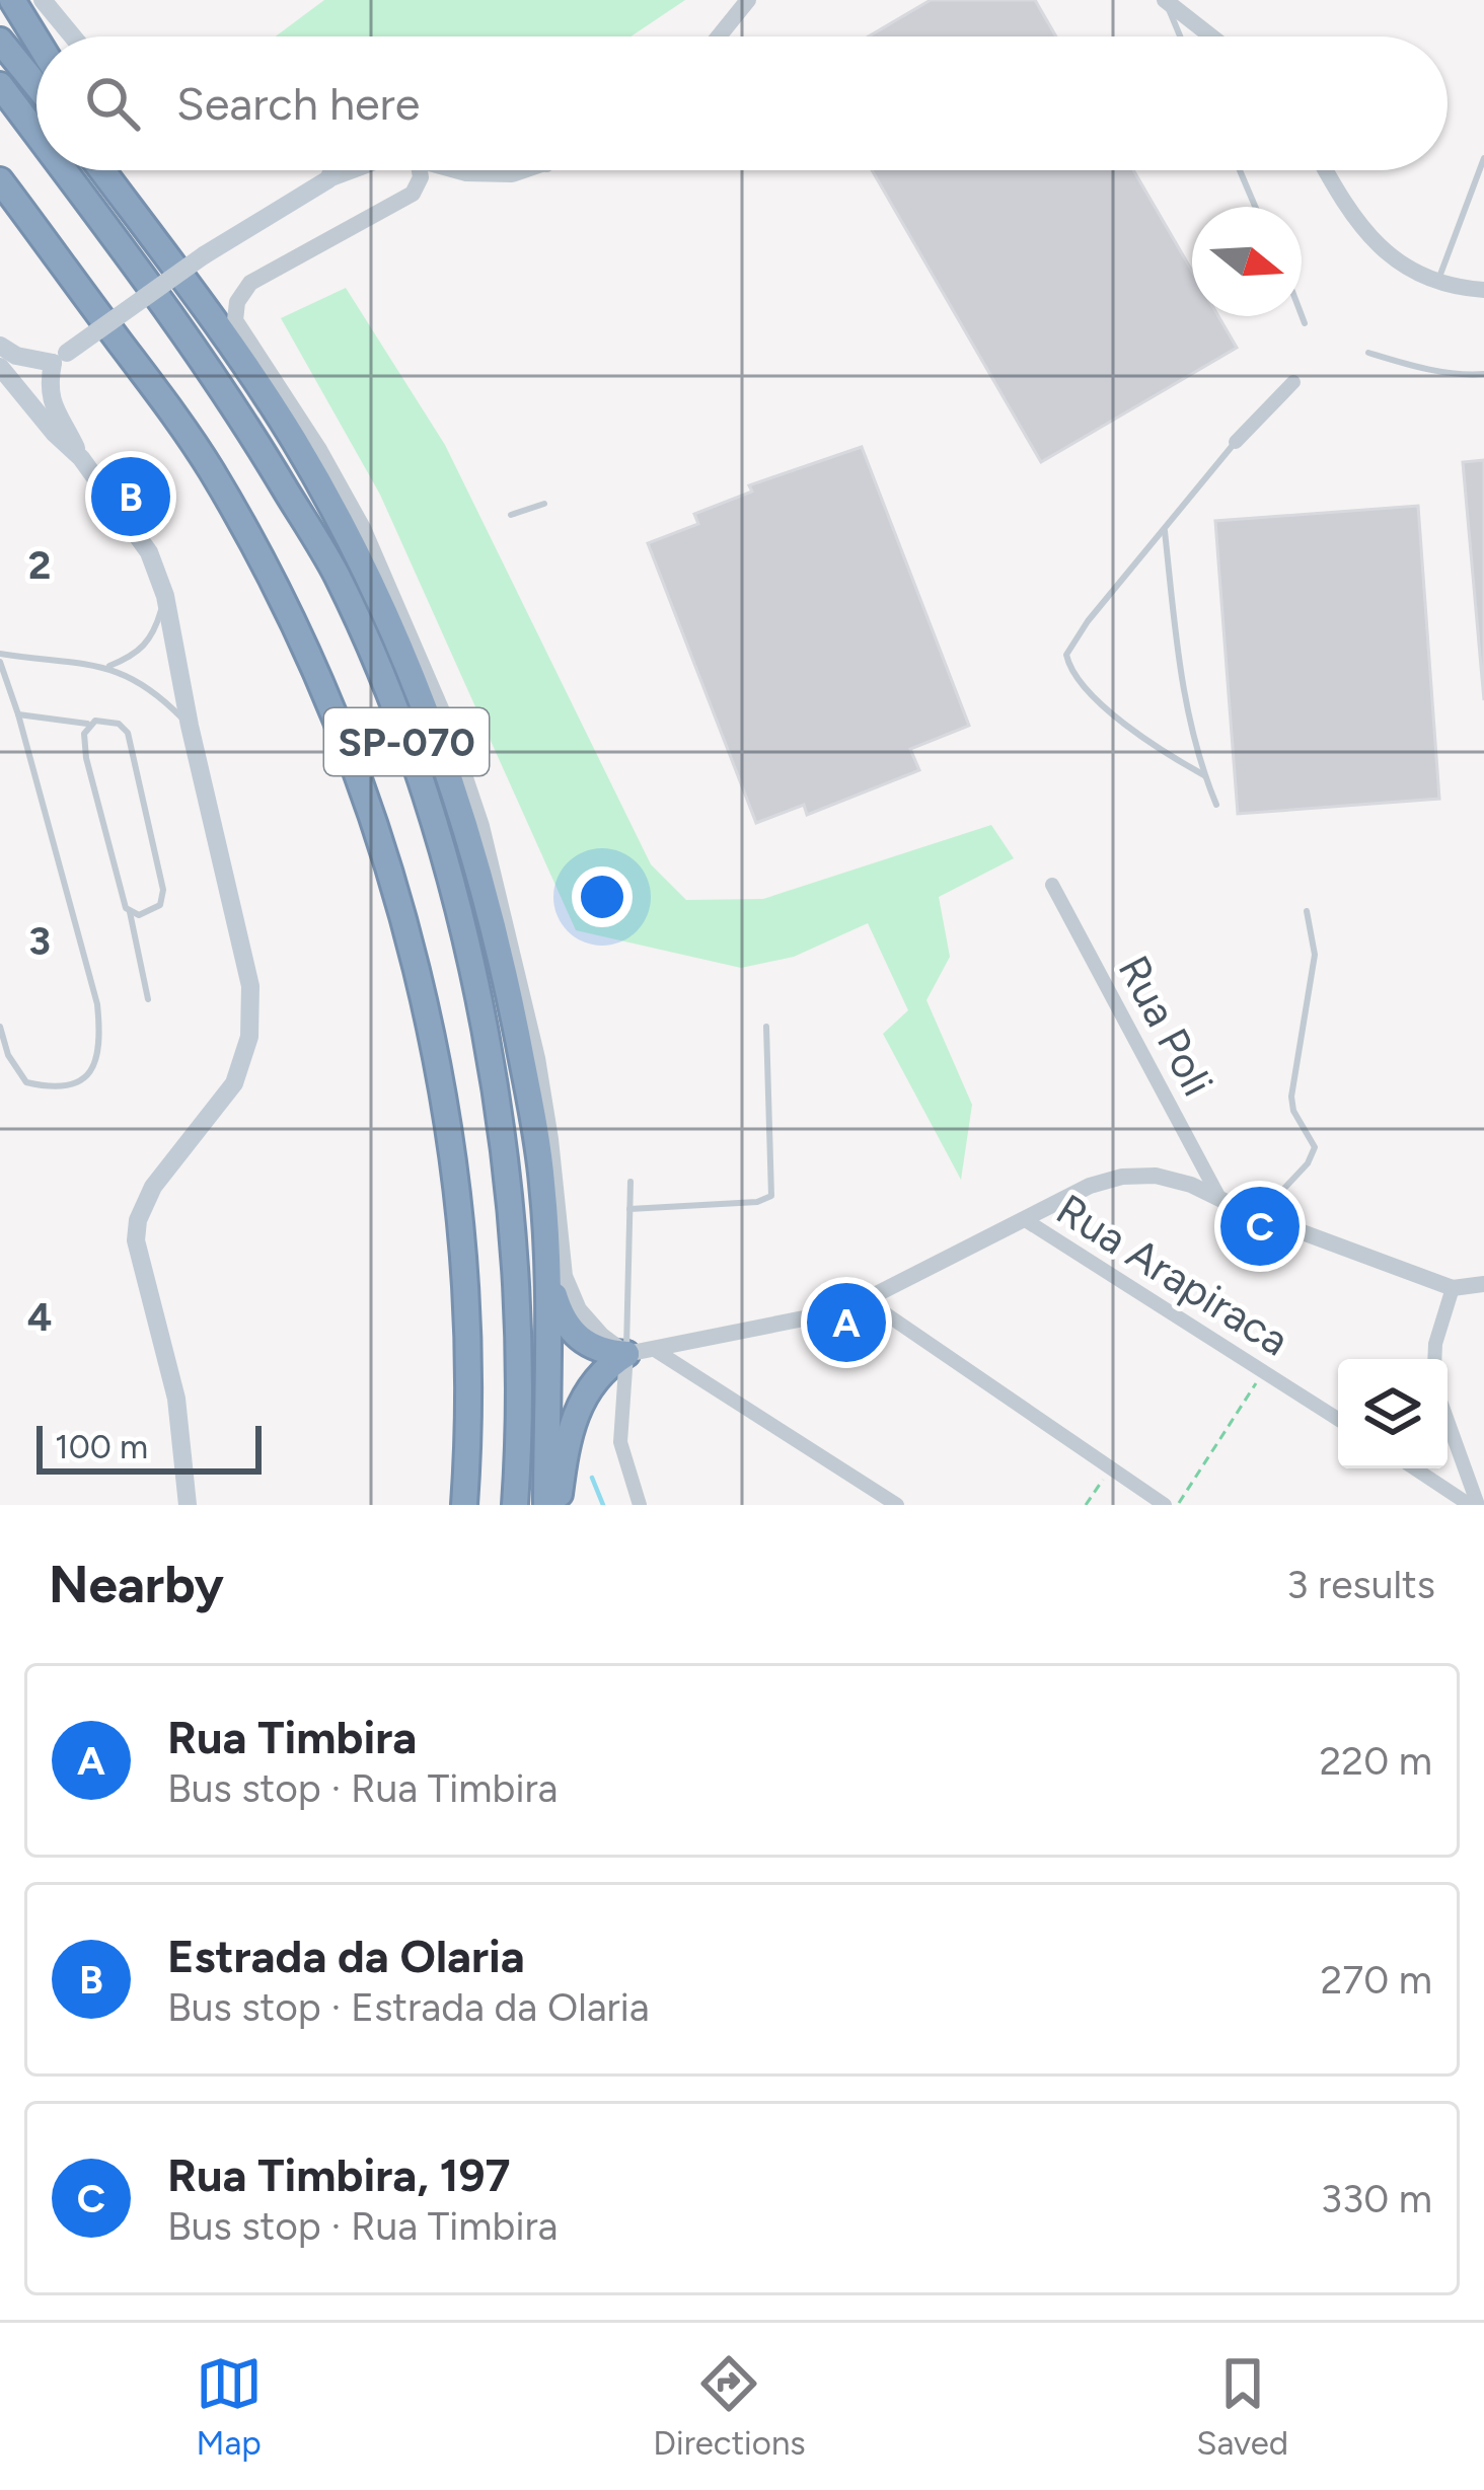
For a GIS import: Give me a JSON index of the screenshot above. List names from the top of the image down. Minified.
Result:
{"streets":{"highway":["SP-070"],"street":["Rua Poli","Rua Arapiraca"]},"scale_bar":"100 m","north":"right","page":{"search":"Search here","pins":["B","C","A"],"scale":"100 m","heading":["Nearby","3 results"],"list":[{"mark":"A","name":"Rua Timbira","note":"Bus stop · Rua Timbira","value":"220 m"},{"mark":"B","name":"Estrada da Olaria","note":"Bus stop · Estrada da Olaria","value":"270 m"},{"mark":"C","name":"Rua Timbira, 197","note":"Bus stop · Rua Timbira","value":"330 m"}],"nav":["Map","Directions","Saved"]},"grid":{"rows":["2","3","4"]}}
